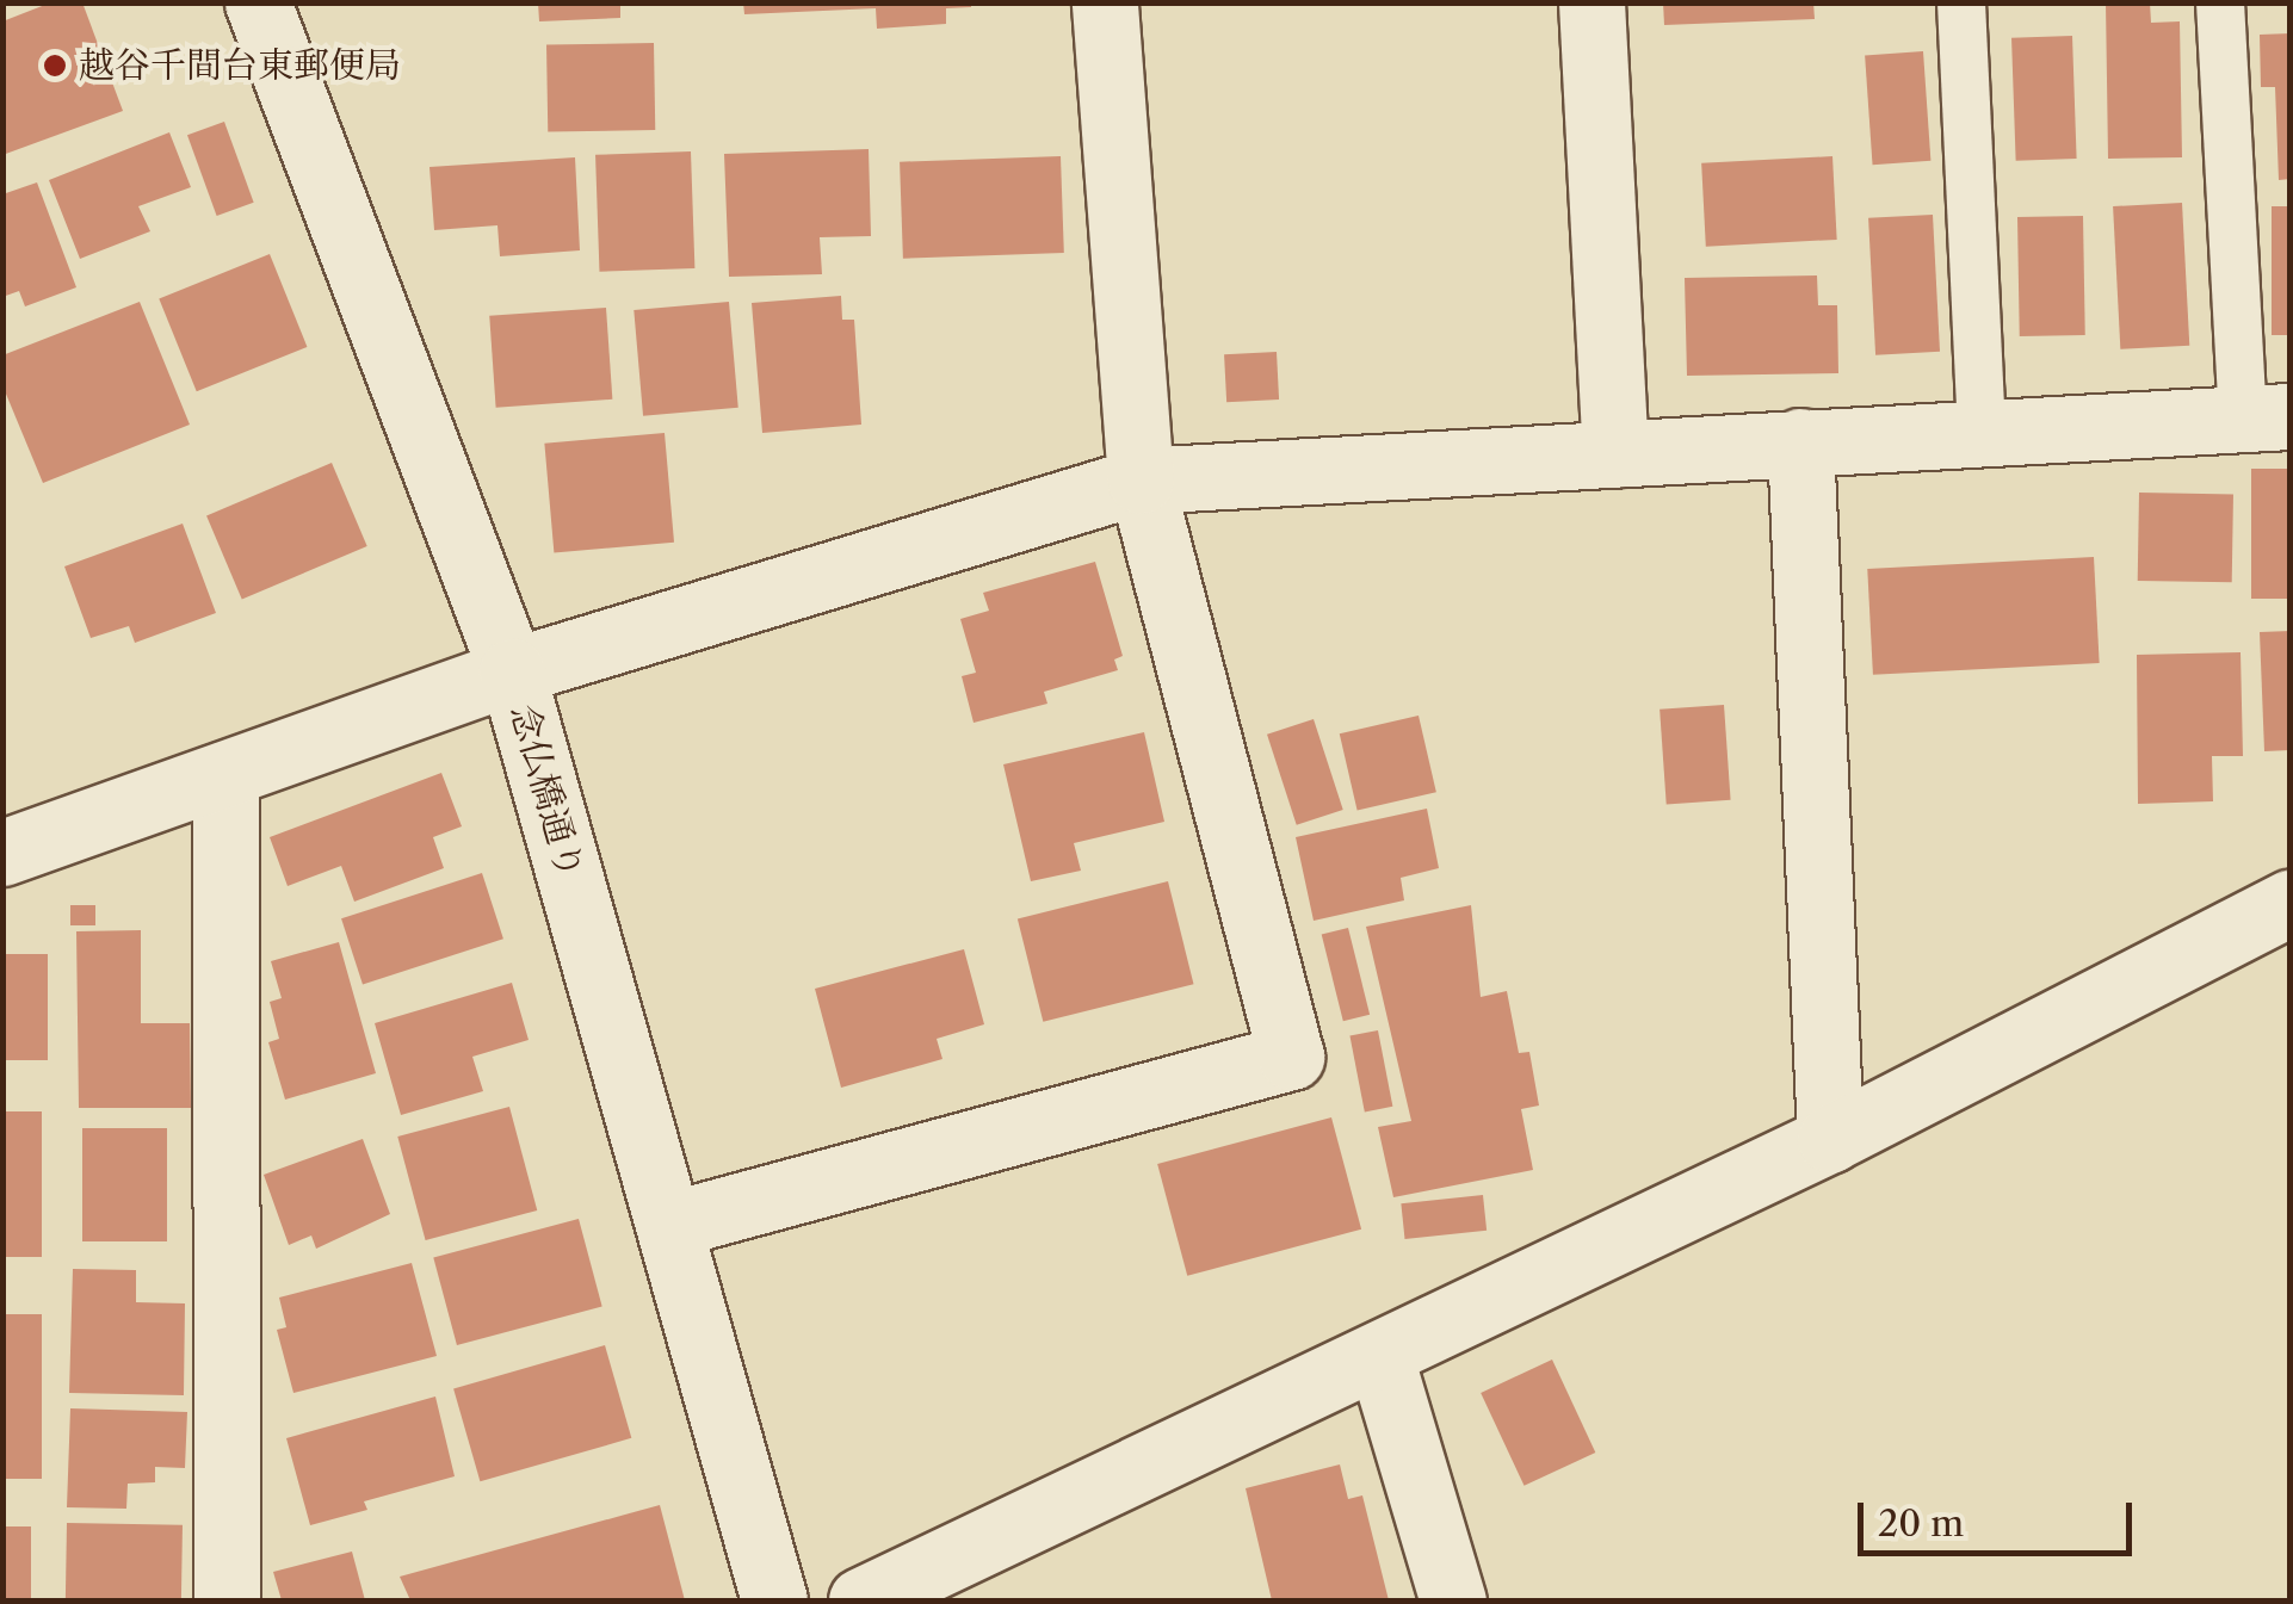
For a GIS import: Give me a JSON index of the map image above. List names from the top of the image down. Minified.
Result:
{"streets":{"street":["念仏橋通り"]},"places":["越谷千間台東郵便局"],"scale_bar":"20 m"}
